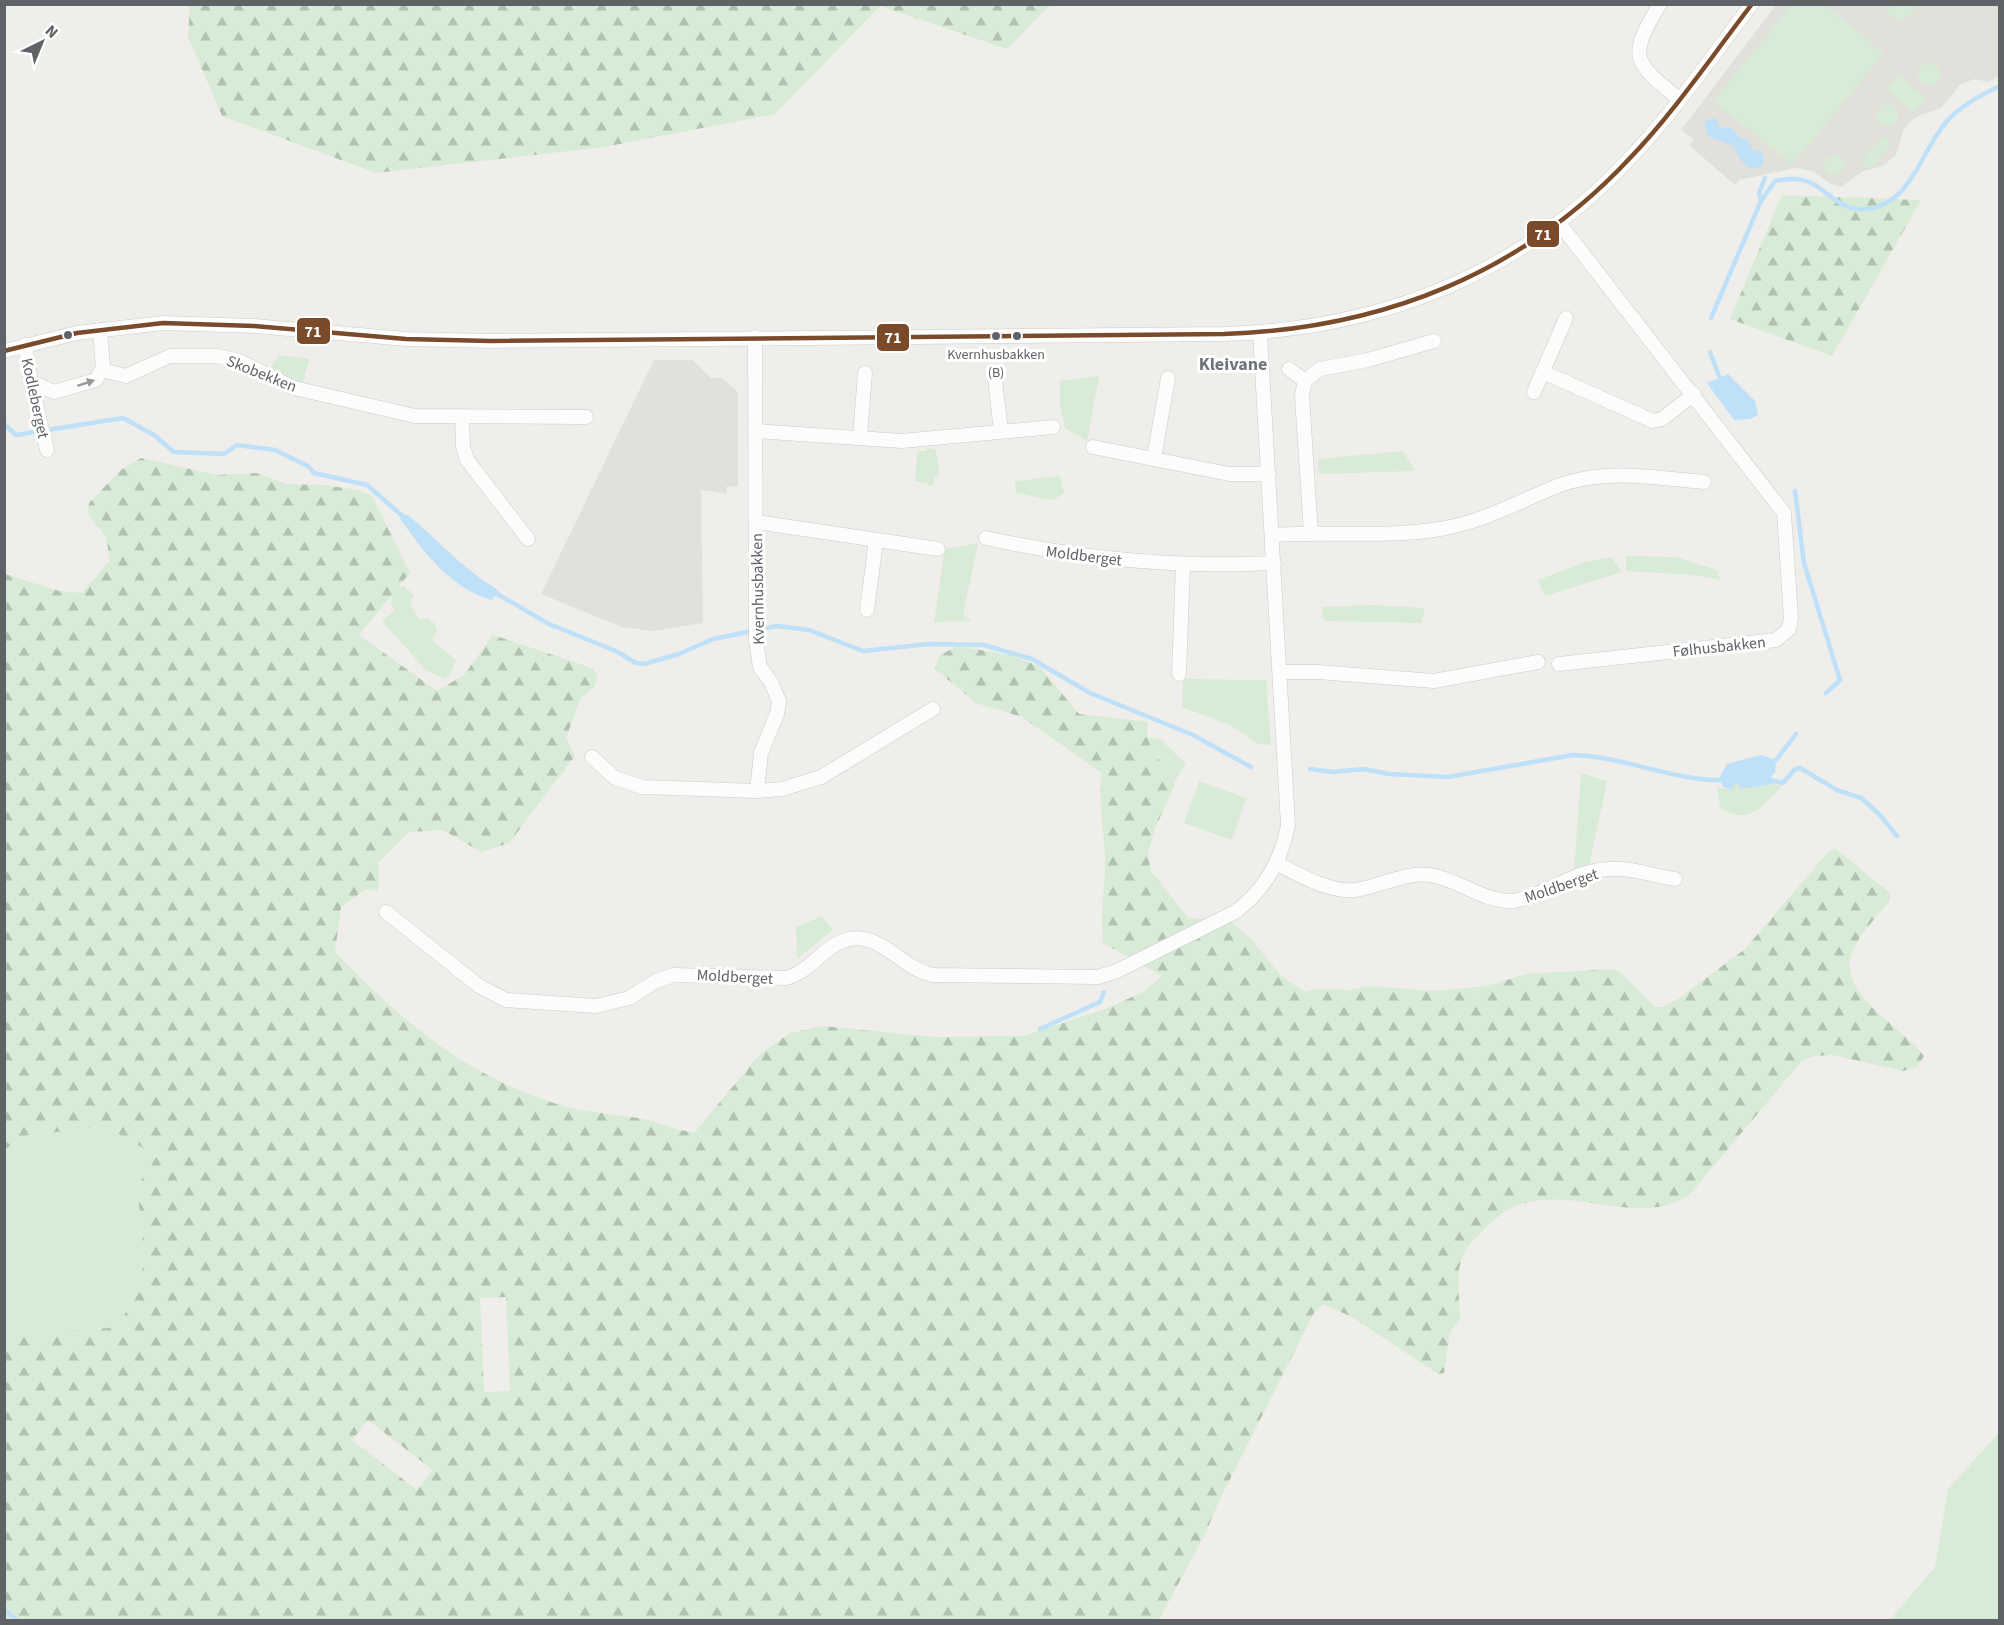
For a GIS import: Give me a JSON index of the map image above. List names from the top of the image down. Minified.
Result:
{"streets":{"street":["Skobekken","Kodleberget","Moldberget","Kvernhusbakken","Følhusbakken"]},"districts":["Kleivane"],"places":["Kvernhusbakken (B)"],"lines":["transit line 71"],"north":"top right"}
